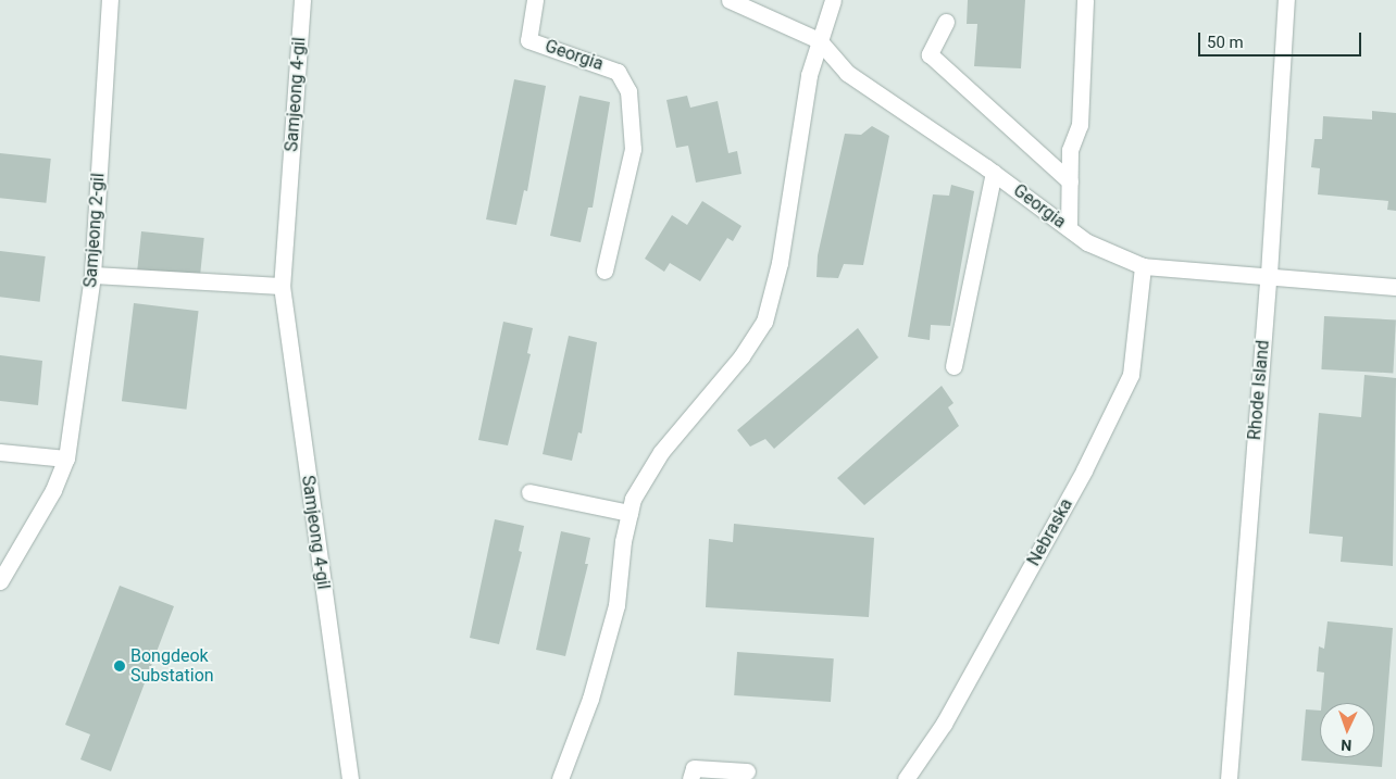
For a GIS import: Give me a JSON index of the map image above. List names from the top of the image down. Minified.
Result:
{"streets":{"street":["Georgia","Samjeong 4-gil","Samjeong 2-gil","Rhode Island","Nebraska"]},"crossings":[["Georgia","Rhode Island"],["Georgia","Nebraska"]],"places":["Bongdeok Substation"],"scale_bar":"50 m","north":"bottom"}
